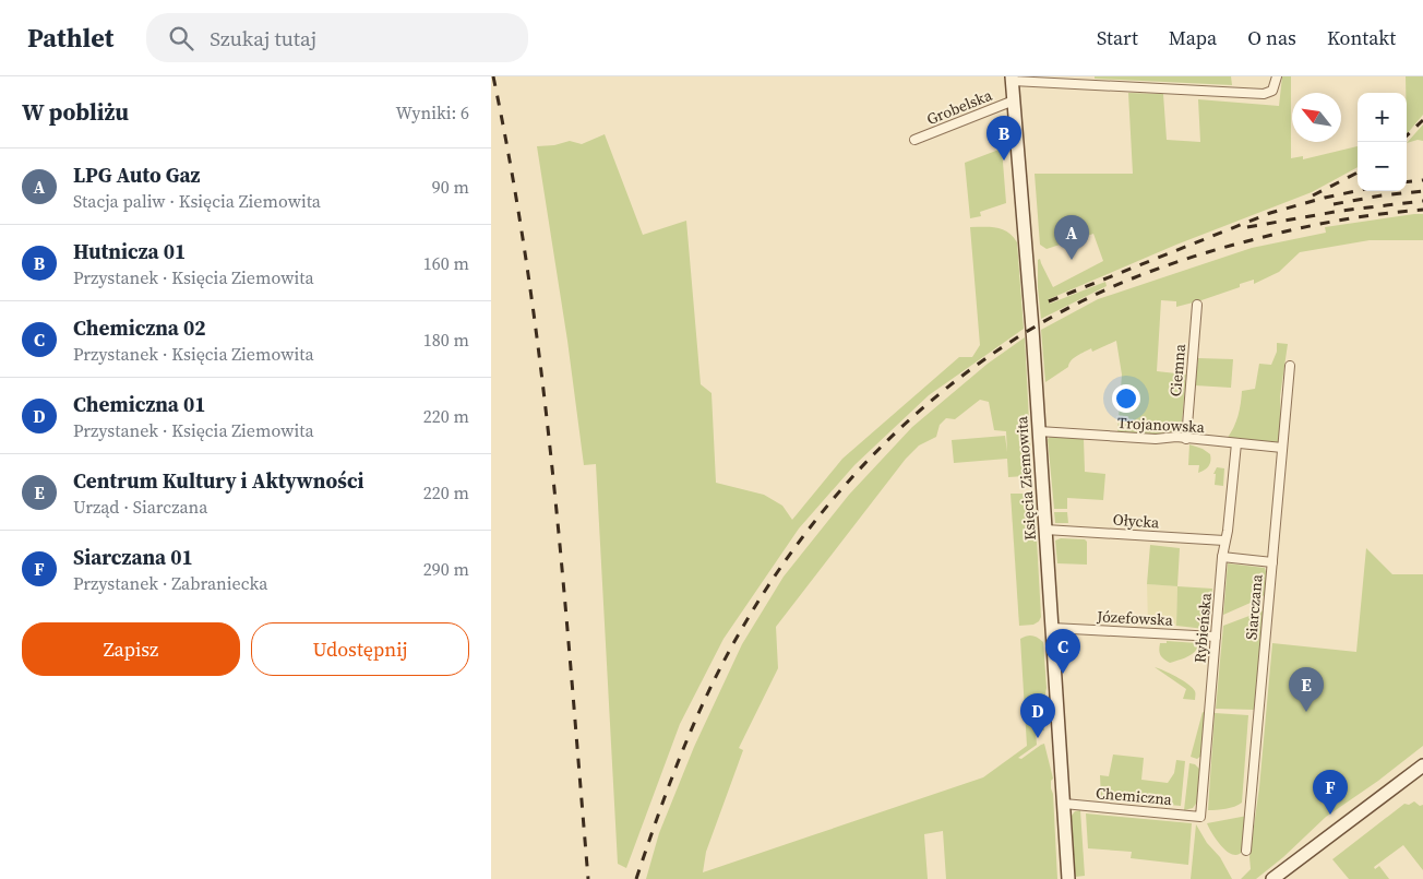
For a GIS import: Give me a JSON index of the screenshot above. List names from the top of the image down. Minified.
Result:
{"streets":{"street":["Grobelska","Ciemna","Trojanowska","Księcia Ziemowita","Ołycka","Siarczana","Józefowska","Rybieńska","Chemiczna"]},"crossings":[["Grobelska","Księcia Ziemowita"],["Ciemna","Trojanowska"],["Trojanowska","Księcia Ziemowita"],["Trojanowska","Siarczana"],["Trojanowska","Rybieńska"],["Księcia Ziemowita","Ołycka"],["Księcia Ziemowita","Józefowska"],["Księcia Ziemowita","Chemiczna"],["Ołycka","Rybieńska"],["Józefowska","Rybieńska"],["Rybieńska","Chemiczna"]],"north":"top left","page":{"header":"Pathlet","search":"Szukaj tutaj","nav":["Start","Mapa","O nas","Kontakt"],"heading":["W pobliżu","Wyniki: 6"],"map_buttons":["+","−"],"pins":["B","A","C","E","D","F"],"list":[{"mark":"A","name":"LPG Auto Gaz","note":"Stacja paliw · Księcia Ziemowita","value":"90 m"},{"mark":"B","name":"Hutnicza 01","note":"Przystanek · Księcia Ziemowita","value":"160 m"},{"mark":"C","name":"Chemiczna 02","note":"Przystanek · Księcia Ziemowita","value":"180 m"},{"mark":"D","name":"Chemiczna 01","note":"Przystanek · Księcia Ziemowita","value":"220 m"},{"mark":"E","name":"Centrum Kultury i Aktywności","note":"Urząd · Siarczana","value":"220 m"},{"mark":"F","name":"Siarczana 01","note":"Przystanek · Zabraniecka","value":"290 m"}],"buttons":["Zapisz","Udostępnij"]}}
